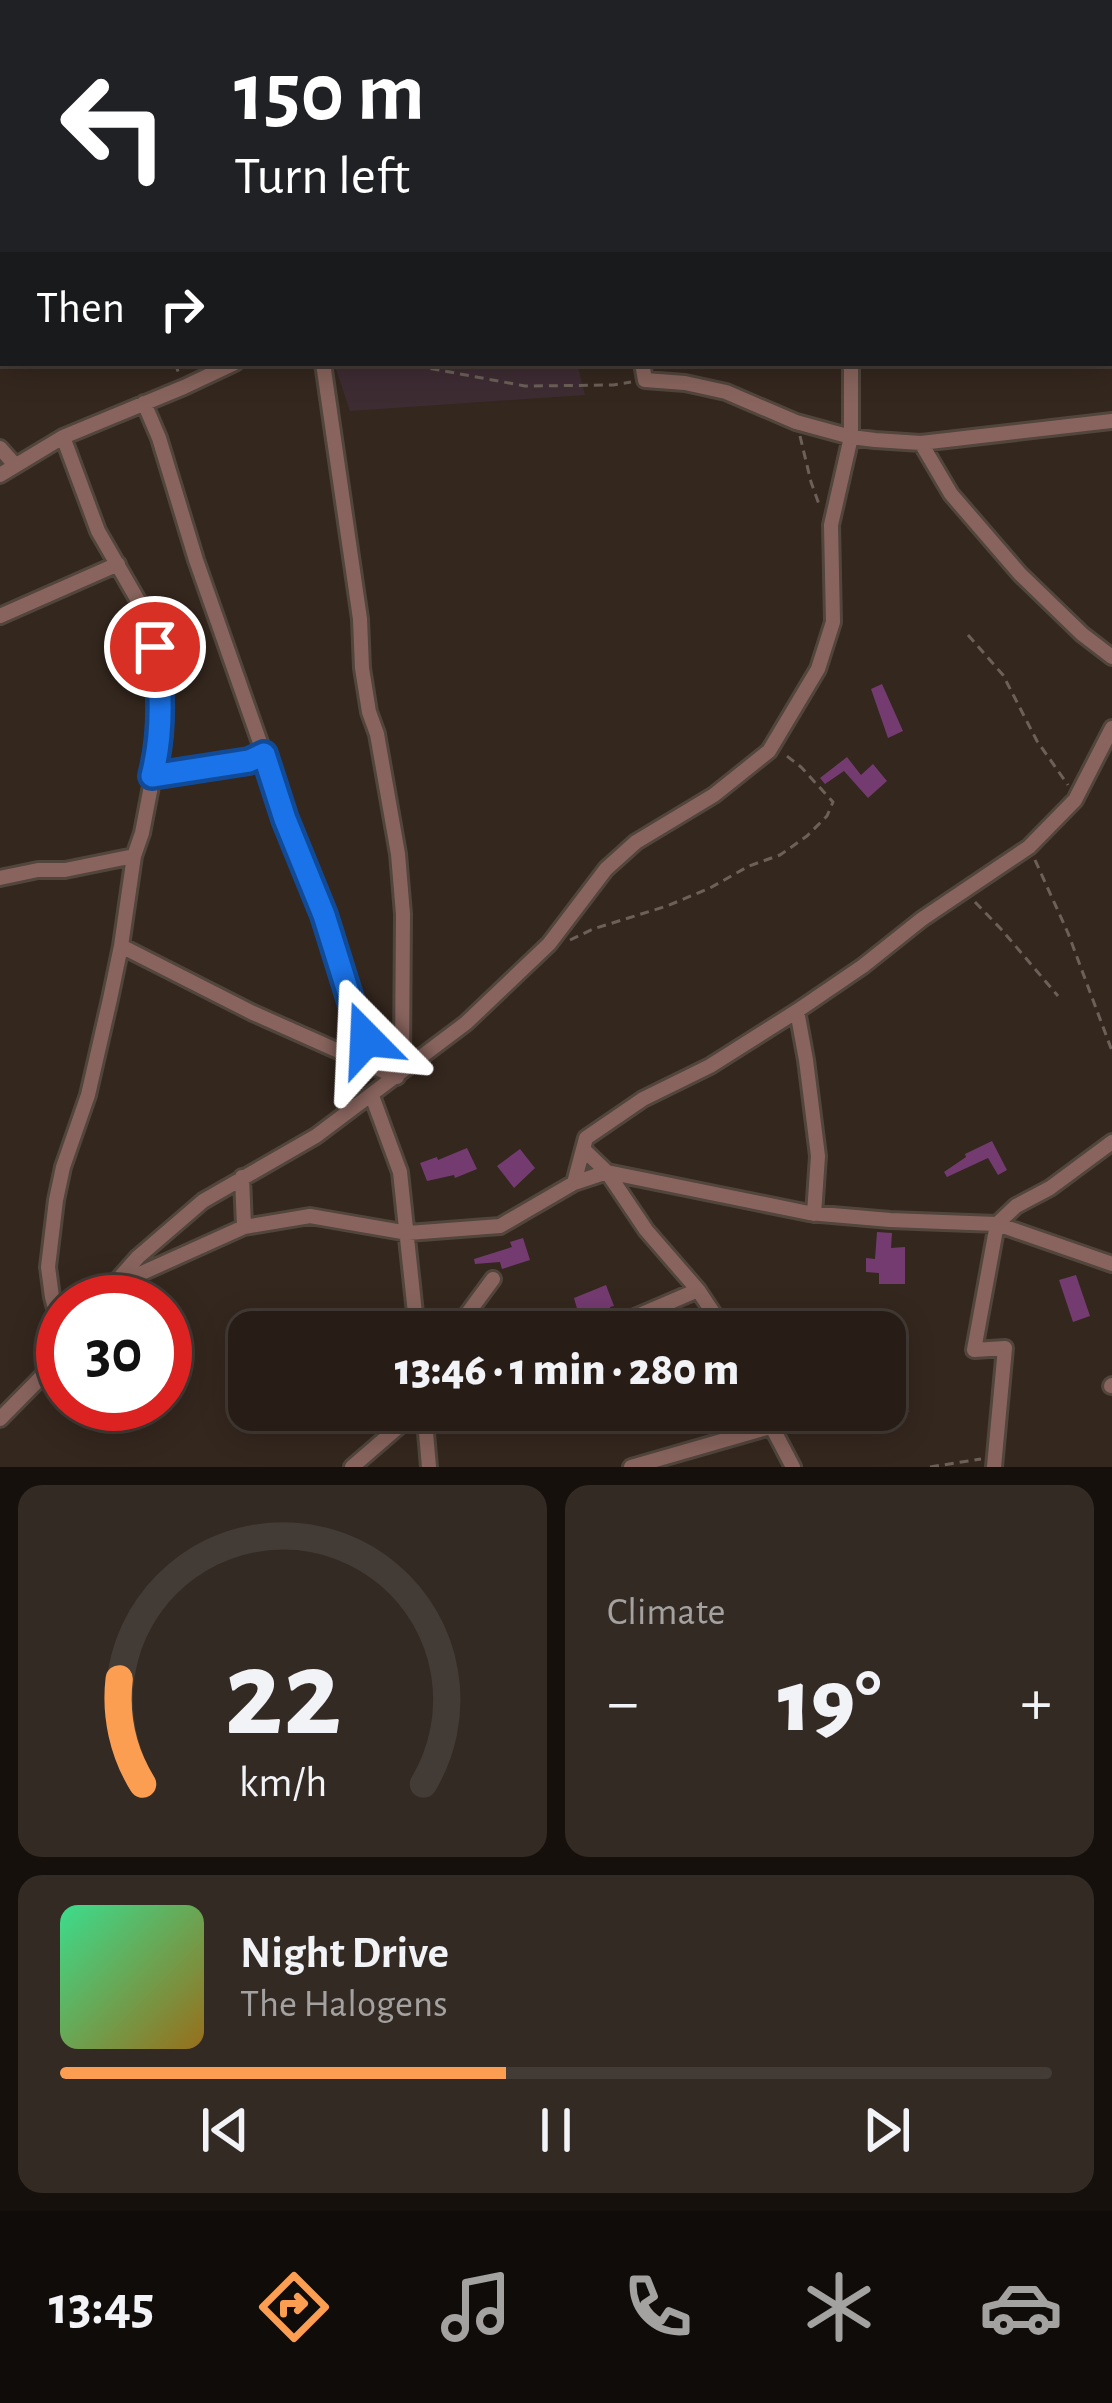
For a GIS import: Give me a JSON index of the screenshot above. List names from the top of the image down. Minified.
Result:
{"page":{"turn":["150 m","Turn left"],"then":"Then","limit":"30","trip":"13:46 · 1 min · 280 m","tile":"Climate","heat":["−","19°","+"],"song":["Night Drive","The Halogens"],"tabs":"13:45","gauge":["22","km/h"]}}
